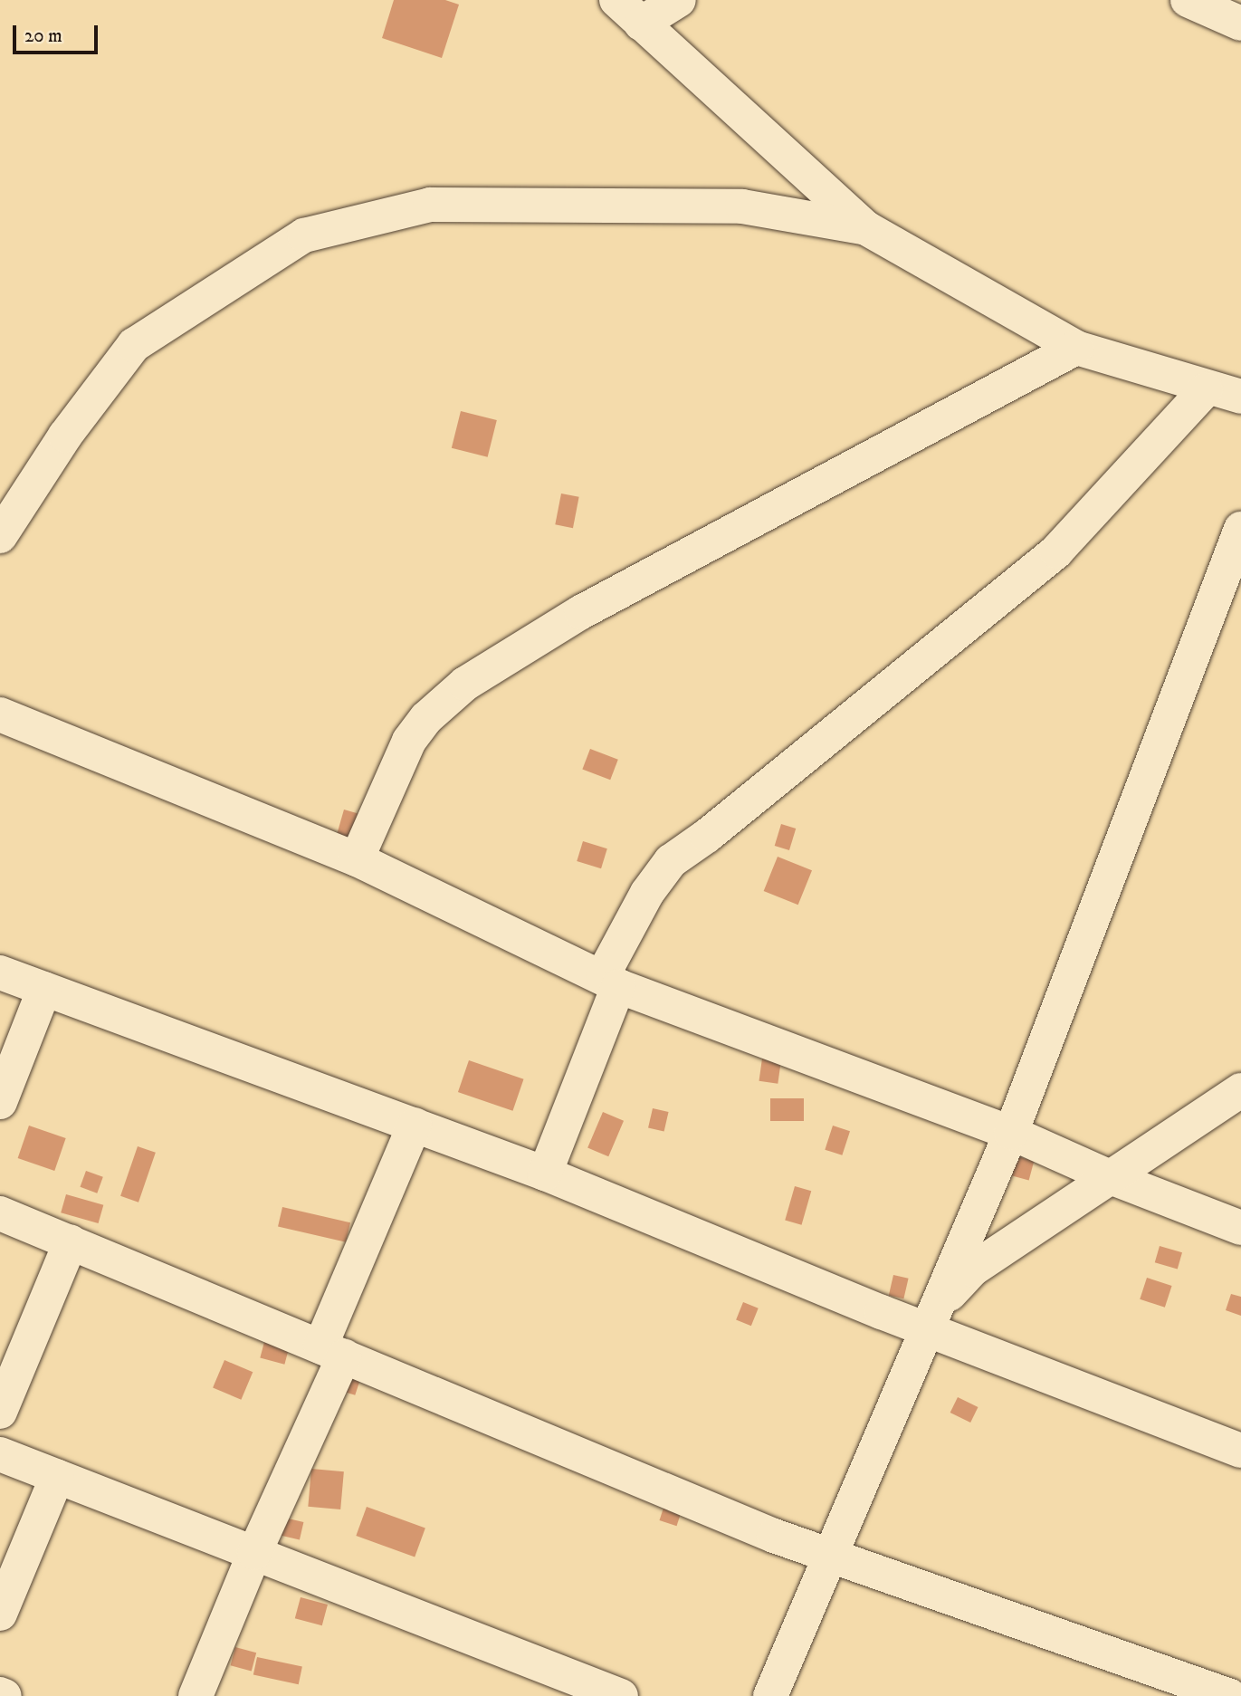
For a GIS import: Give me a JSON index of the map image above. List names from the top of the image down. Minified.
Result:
{"scale_bar":"20 m"}
